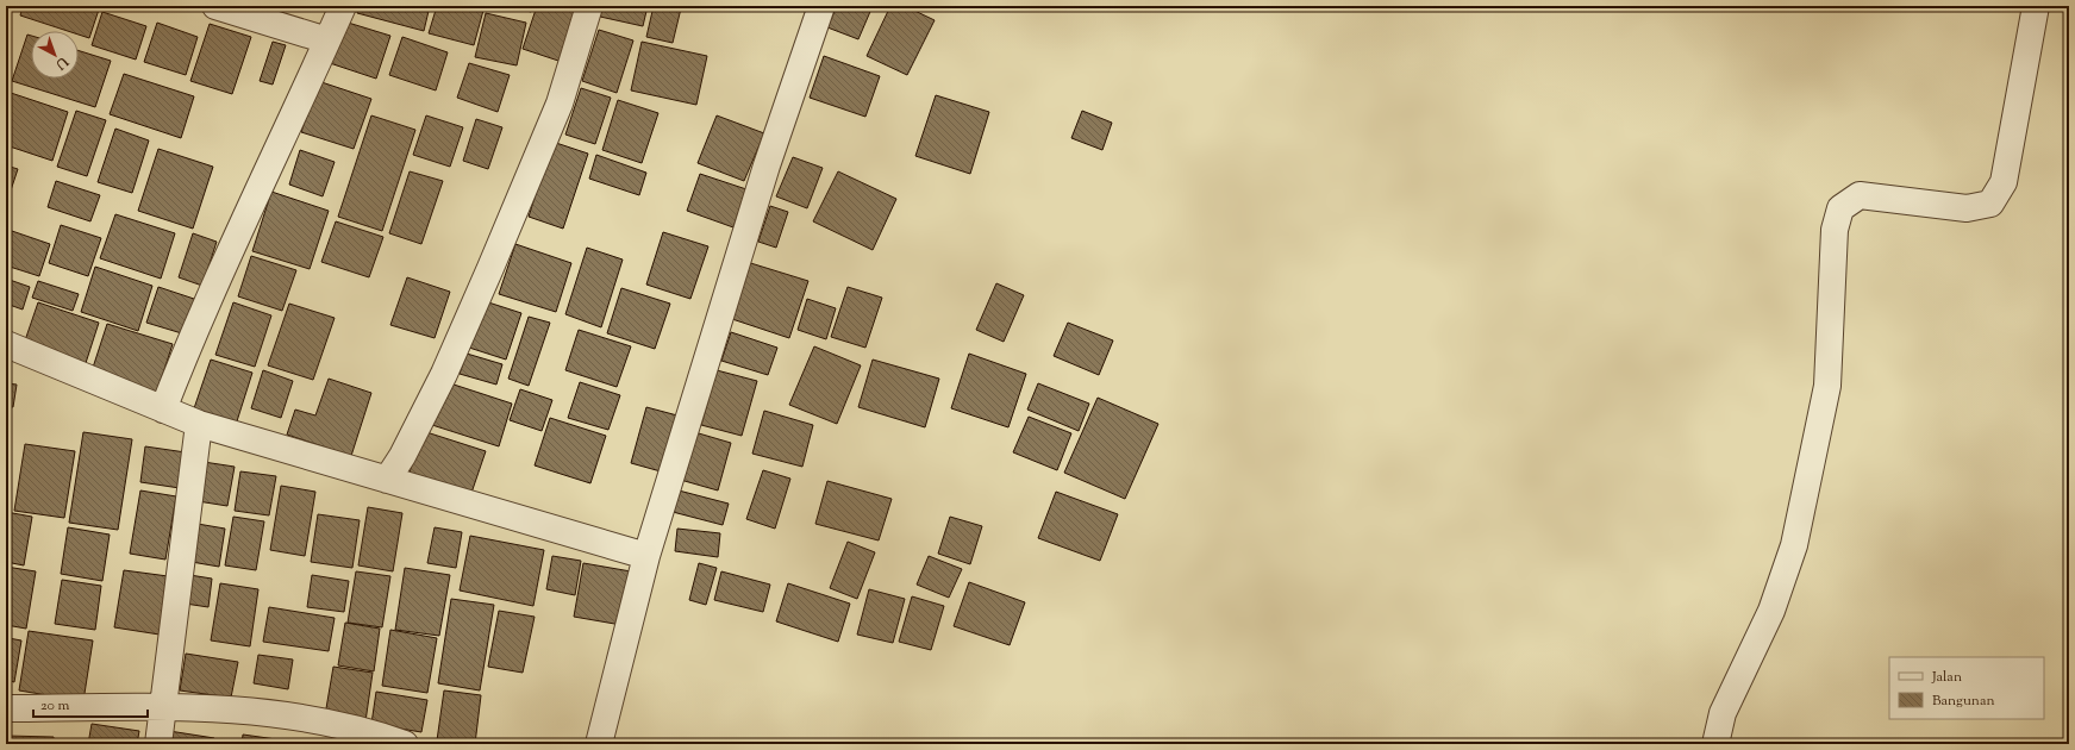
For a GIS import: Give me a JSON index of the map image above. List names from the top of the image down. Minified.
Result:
{"legend":["Jalan","Bangunan"],"scale_bar":"20 m","north":"bottom right"}
